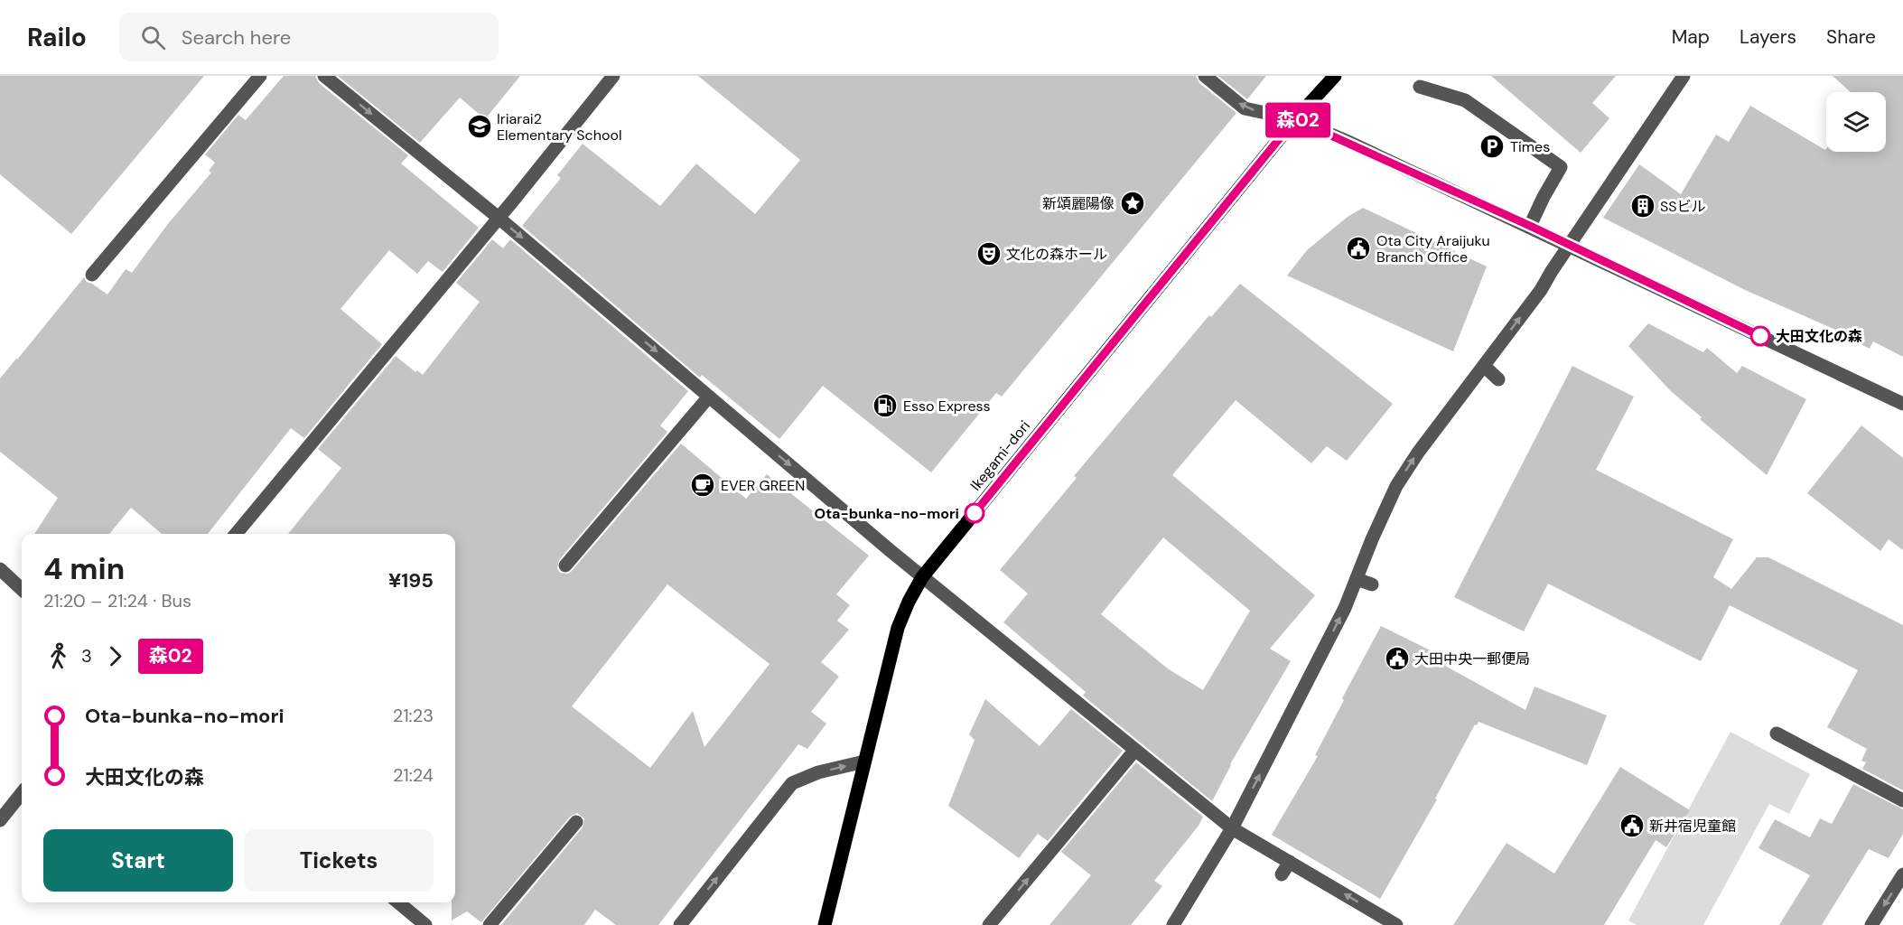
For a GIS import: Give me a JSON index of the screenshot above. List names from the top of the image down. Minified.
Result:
{"streets":{"main road":["Ikegami-dori"]},"places":{"school or university":["Iriarai2 Elementary School"],"parking":["Times"],"place":["新頌麗陽像"],"building":["SSビル"],"public building":["Ota City Araijuku Branch Office","大田中央一郵便局","新井宿児童館"],"theatre":["文化の森ホール"],"other":["大田文化の森","Ota-bunka-no-mori"],"fuel station":["Esso Express"],"cafe":["EVER GREEN"]},"lines":["bus line 森02"],"page":{"header":"Railo","search":"Search here","nav":["Map","Layers","Share"],"on_map":"森02","heading":["4 min","21:20 – 21:24 · Bus","¥195"],"legs":["3","森02"],"list":[{"name":"Ota-bunka-no-mori","value":"21:23"},{"name":"大田文化の森","value":"21:24"}],"buttons":["Start","Tickets"]}}
